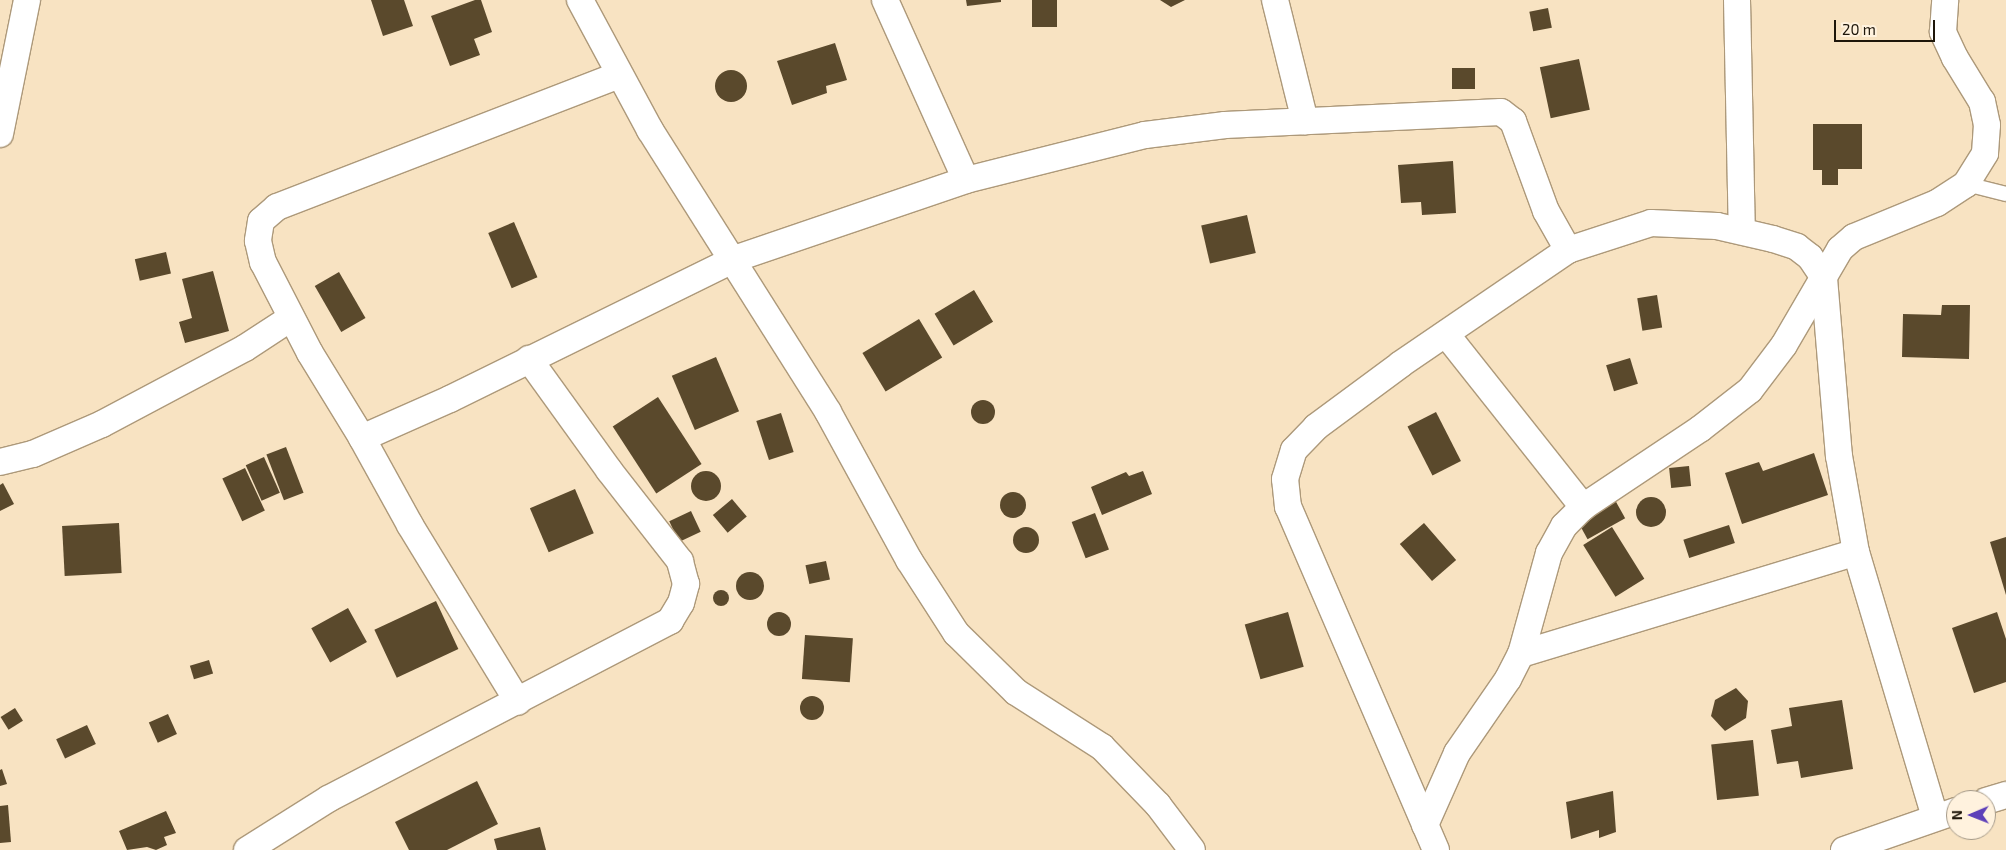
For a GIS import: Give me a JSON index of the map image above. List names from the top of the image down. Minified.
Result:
{"scale_bar":"20 m","north":"left"}
